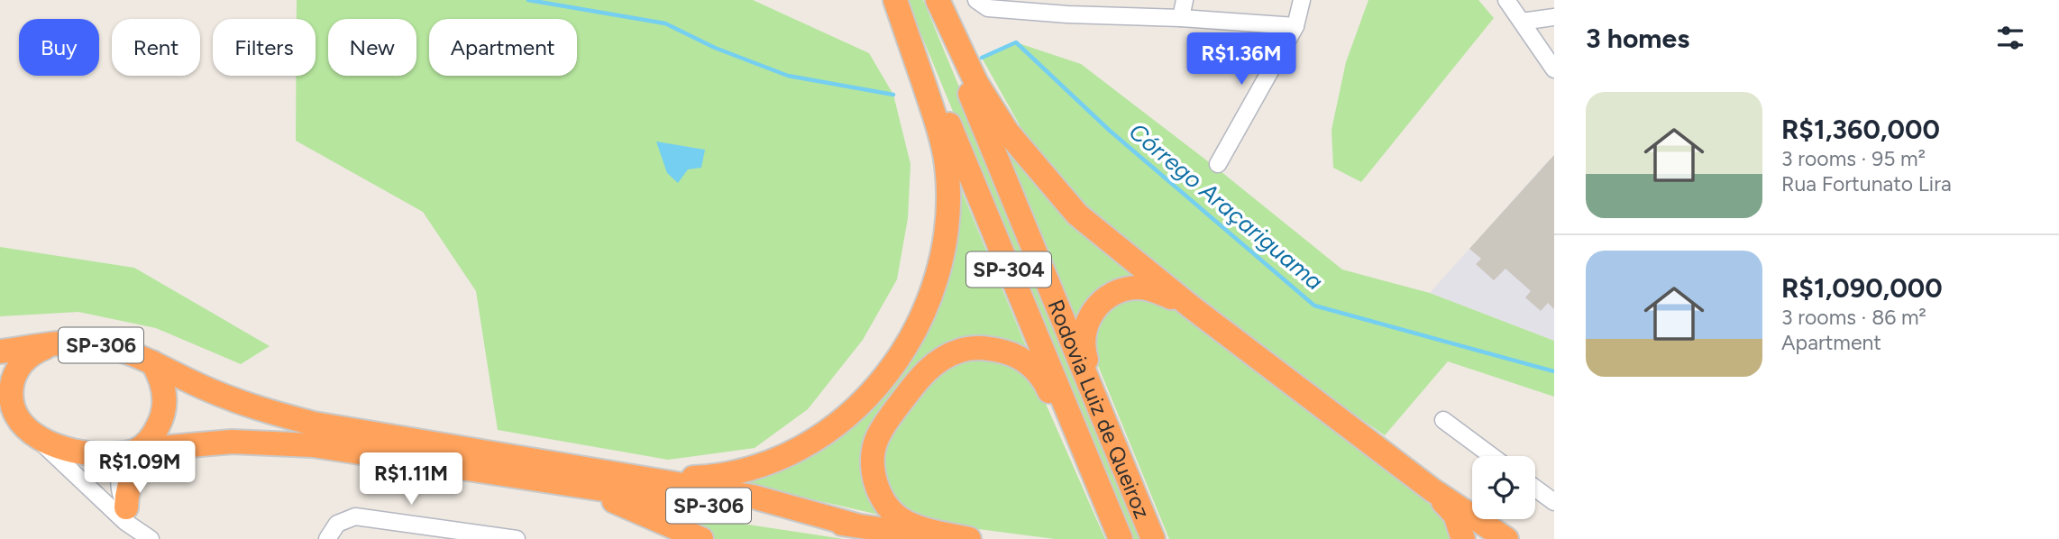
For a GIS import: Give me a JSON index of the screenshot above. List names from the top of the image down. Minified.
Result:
{"streets":{"highway":["SP-304","SP-306","Rodovia Luiz de Queiroz"]},"water":["Córrego Araçariguama"],"page":{"heading":"3 homes","chip":["Buy","Rent","Filters","New","Apartment"],"price":["R$1.36M","R$1.09M","R$1.11M"],"list":[{"name":"R$1,360,000","note":"3 rooms · 95 m² · Rua Fortunato Lira"},{"name":"R$1,090,000","note":"3 rooms · 86 m² · Apartment"}]}}
